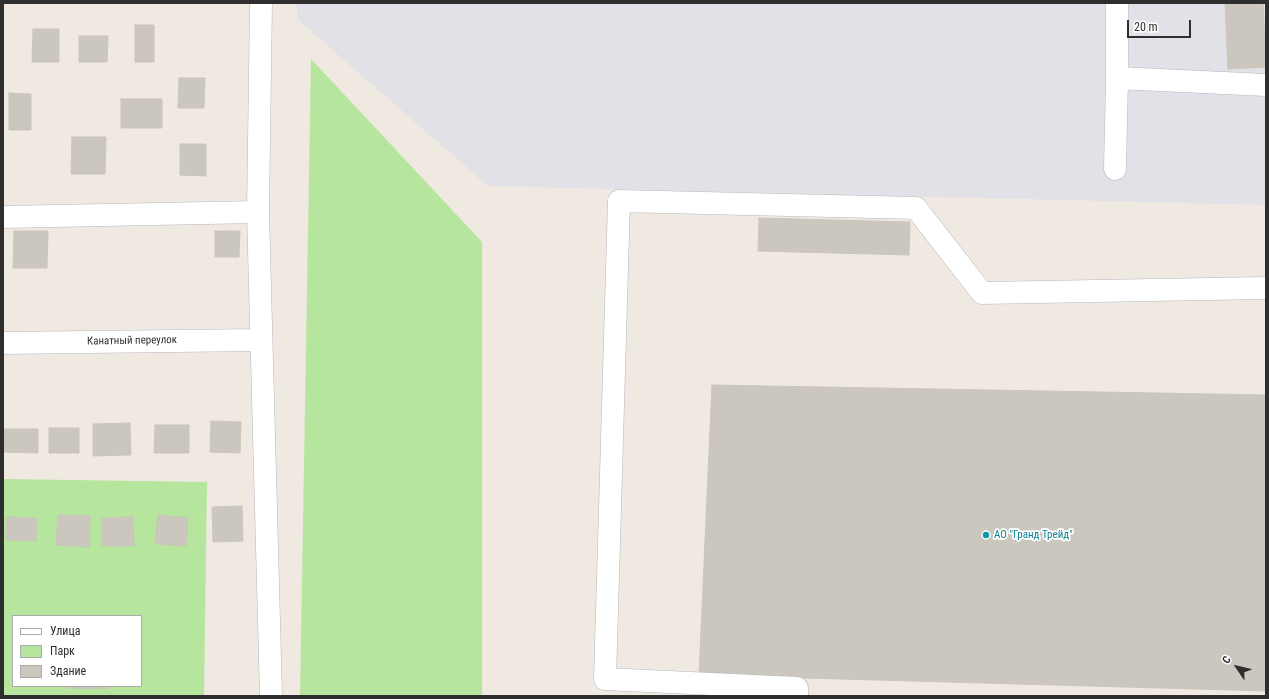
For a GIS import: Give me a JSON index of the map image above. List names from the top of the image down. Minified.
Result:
{"streets":{"street":["Канатный переулок"]},"places":["АО \"Гранд Трейд\""],"legend":["Улица","Парк","Здание"],"scale_bar":"20 m","north":"top left"}
